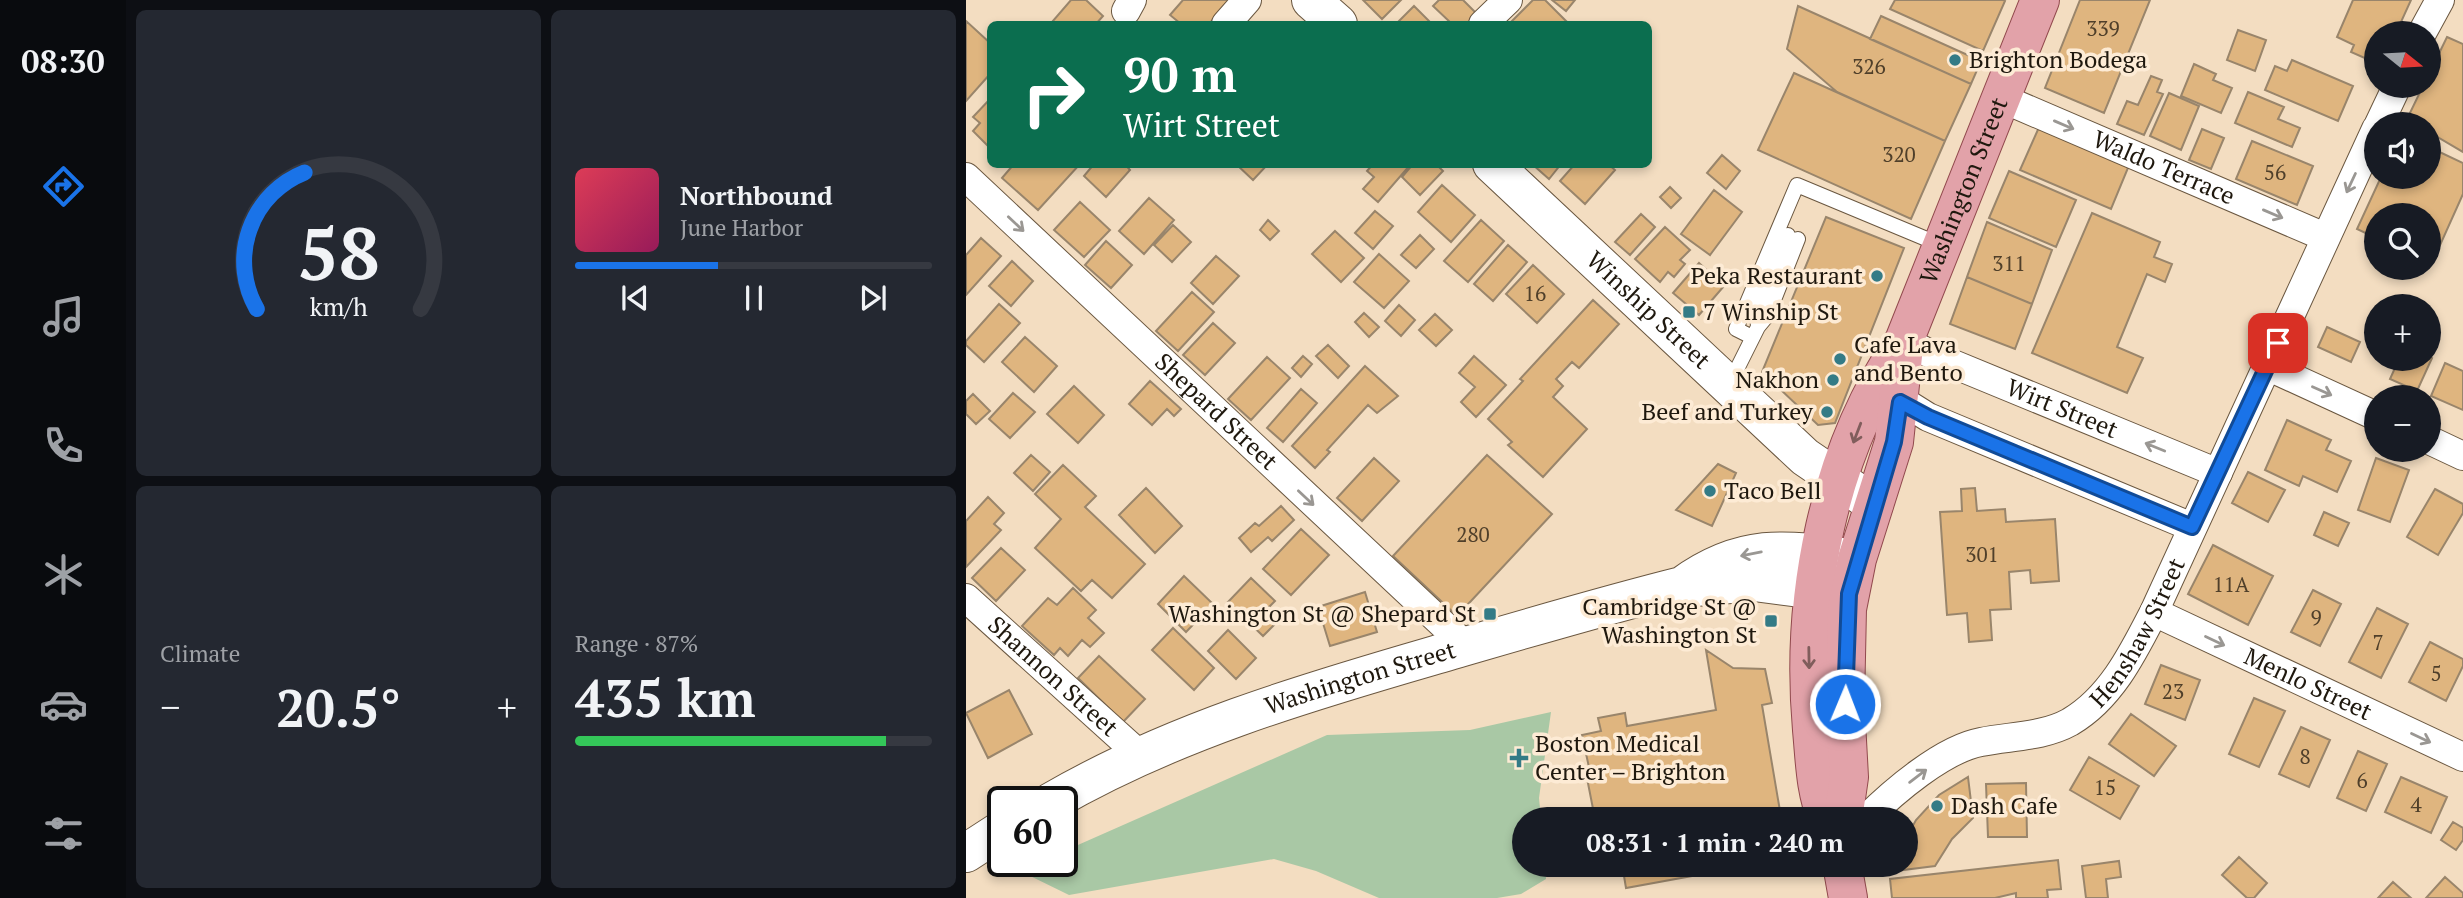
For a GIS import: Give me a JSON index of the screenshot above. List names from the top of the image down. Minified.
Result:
{"streets":{"main road":["Washington Street","Winship Street"],"street":["Waldo Terrace","Wirt Street","Shepard Street","Henshaw Street","Shannon Street","Menlo Street"]},"crossings":[["Waldo Terrace","Washington Street"],["Waldo Terrace","Henshaw Street"],["Washington Street","Wirt Street"],["Washington Street","Shepard Street"],["Washington Street","Shannon Street"],["Wirt Street","Henshaw Street"],["Henshaw Street","Menlo Street"]],"one_way":["Waldo Terrace","Shepard Street","Menlo Street"],"places":{"other":["Brighton Bodega","Peka Restaurant","Cafe Lava and Bento","Nakhon","Beef and Turkey","Taco Bell","Dash Cafe"],"transit":["7 Winship St","Washington St @ Shepard St","Cambridge St @ Washington St"],"health":["Boston Medical Center – Brighton"]},"house_numbers":["339","326","320","56","311","16","280","301","11A","9","7","5","23","8","6","15","4"],"north":"right","page":{"tabs":"08:30","map_buttons":["+","−"],"turn":["90 m","Wirt Street"],"song":["Northbound","June Harbor"],"tile":["Climate",["Range · 87%","435 km"]],"heat":["−","20.5°","+"],"limit":"60","trip":"08:31 · 1 min · 240 m","gauge":["58","km/h"]}}
